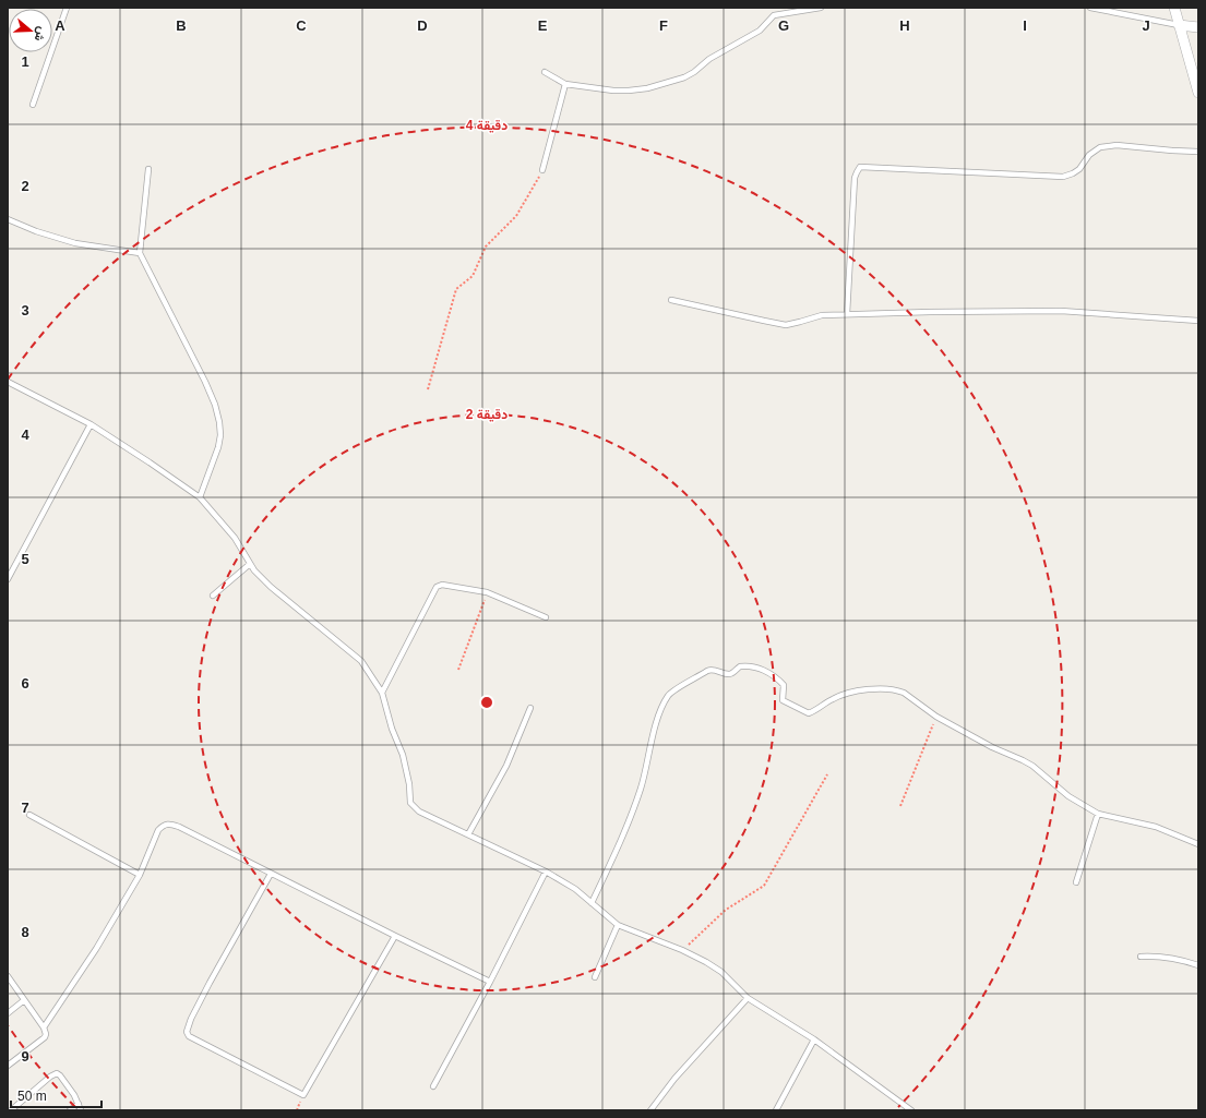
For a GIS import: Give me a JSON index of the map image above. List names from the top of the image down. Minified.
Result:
{"scale_bar":"50 m","north":"right","grid":{"columns":["A","B","C","D","E","F","G","H","I","J"],"rows":["1","2","3","4","5","6","7","8","9"]},"rings":["4 دقيقة","2 دقيقة"]}
